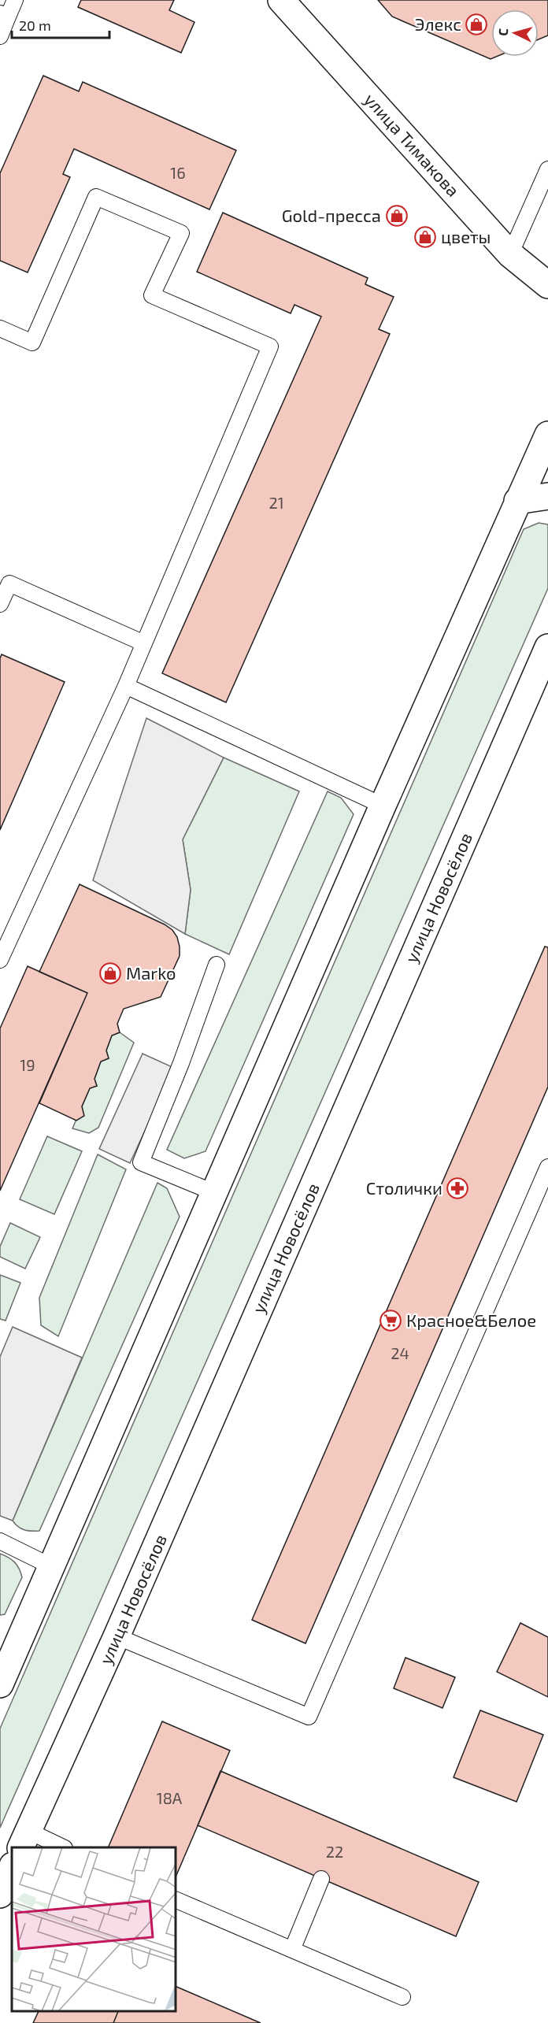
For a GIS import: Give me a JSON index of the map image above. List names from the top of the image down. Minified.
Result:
{"streets":{"main road":["улица Тимакова","улица Новосёлов"]},"places":{"shop":["Элекс","Gold-пресса","цветы","Marko"],"pharmacy":["Столички"],"supermarket":["Красное&Белое"]},"house_numbers":["16","21","19","24","18А","22"],"scale_bar":"20 m","north":"left"}
